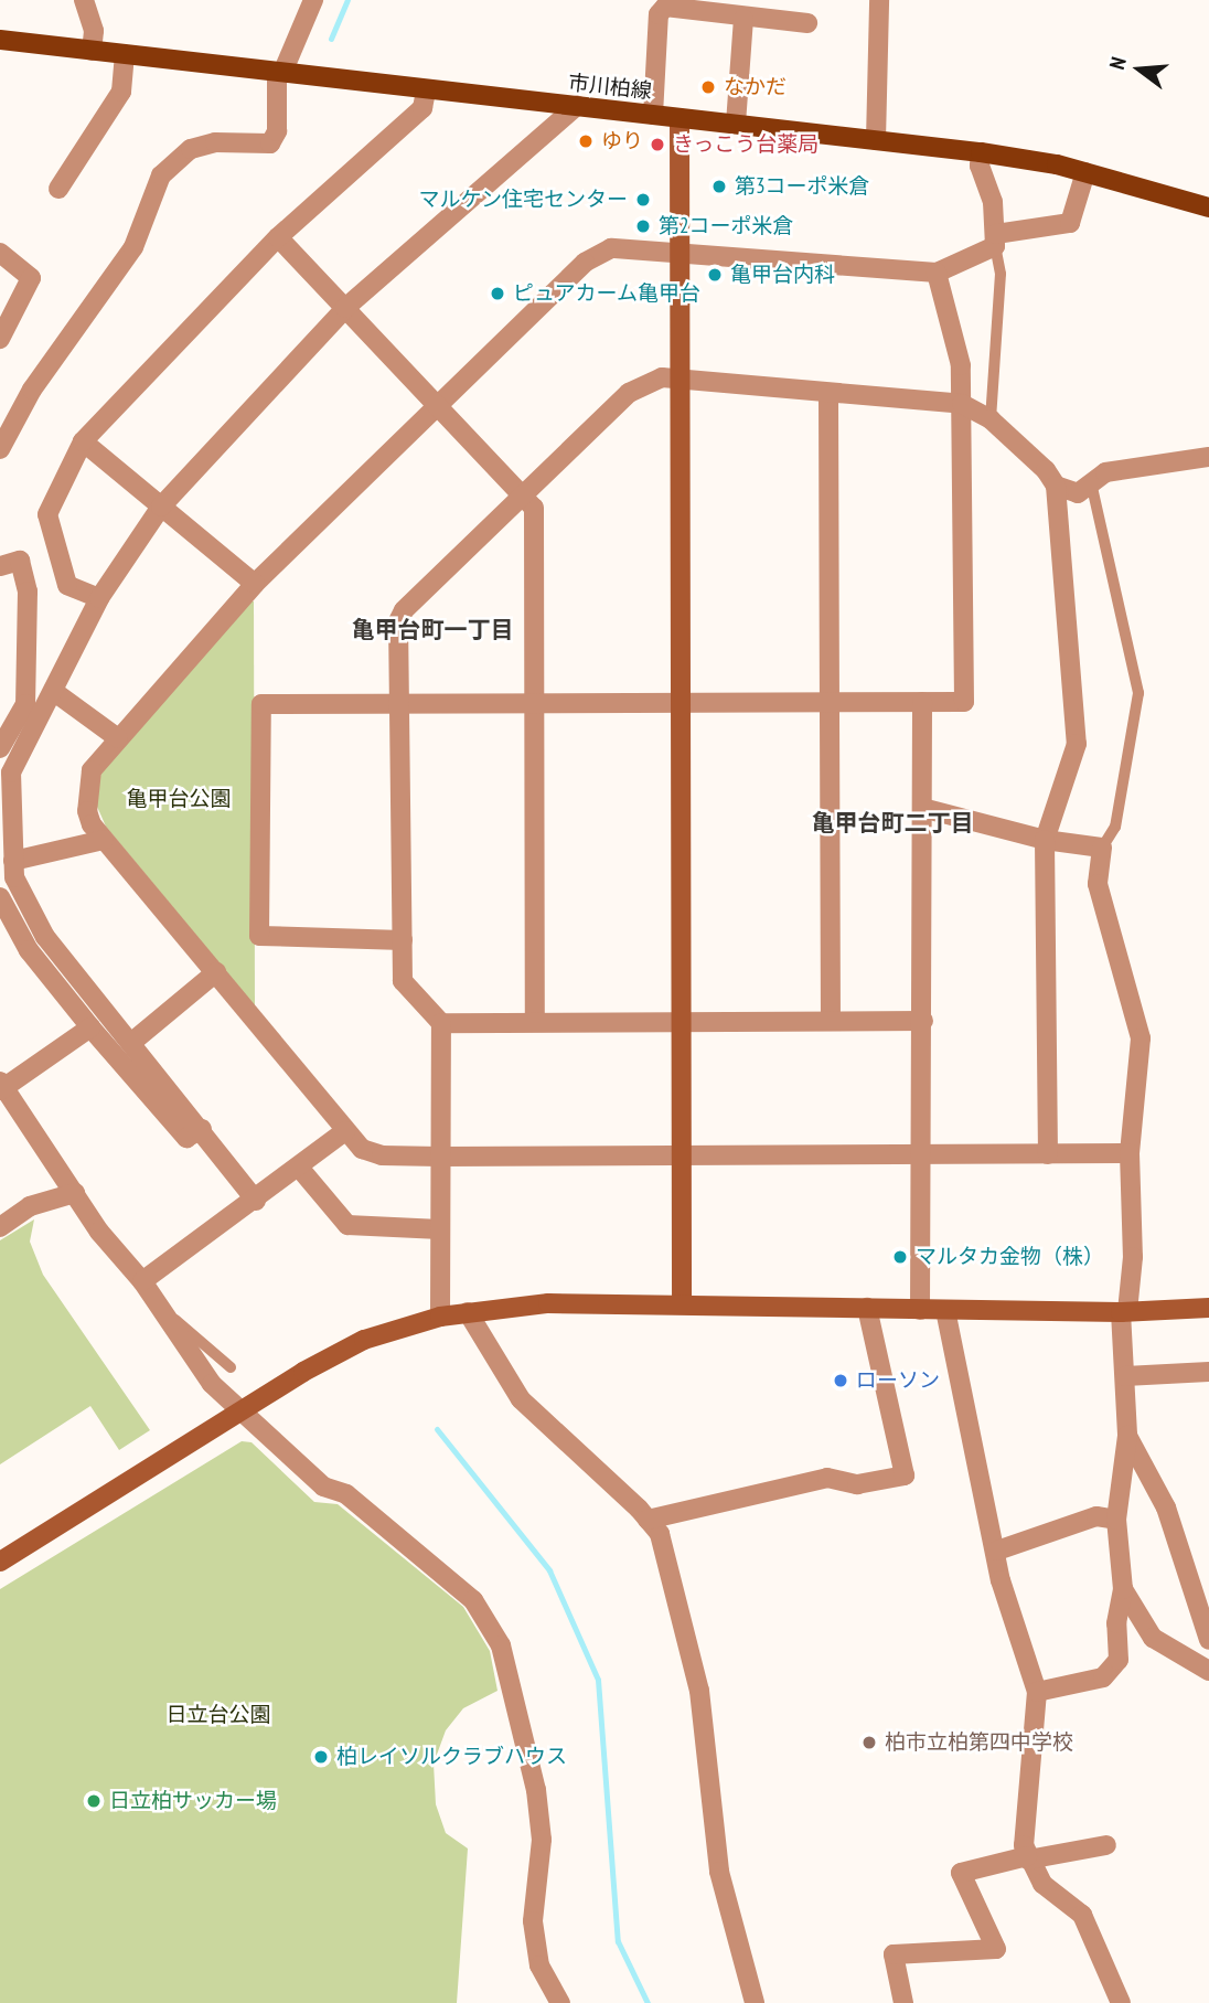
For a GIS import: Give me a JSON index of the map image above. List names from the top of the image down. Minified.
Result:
{"streets":{"main road":["市川柏線"]},"districts":["亀甲台町一丁目","亀甲台町二丁目"],"parks":["亀甲台公園","日立台公園"],"places":["なかだ","ゆり","きっこう台薬局","第3コーポ米倉","マルケン住宅センター","第2コーポ米倉","亀甲台内科","ピュアカーム亀甲台","マルタカ金物（株）","ローソン","柏市立柏第四中学校","柏レイソルクラブハウス","日立柏サッカー場"],"north":"left"}
